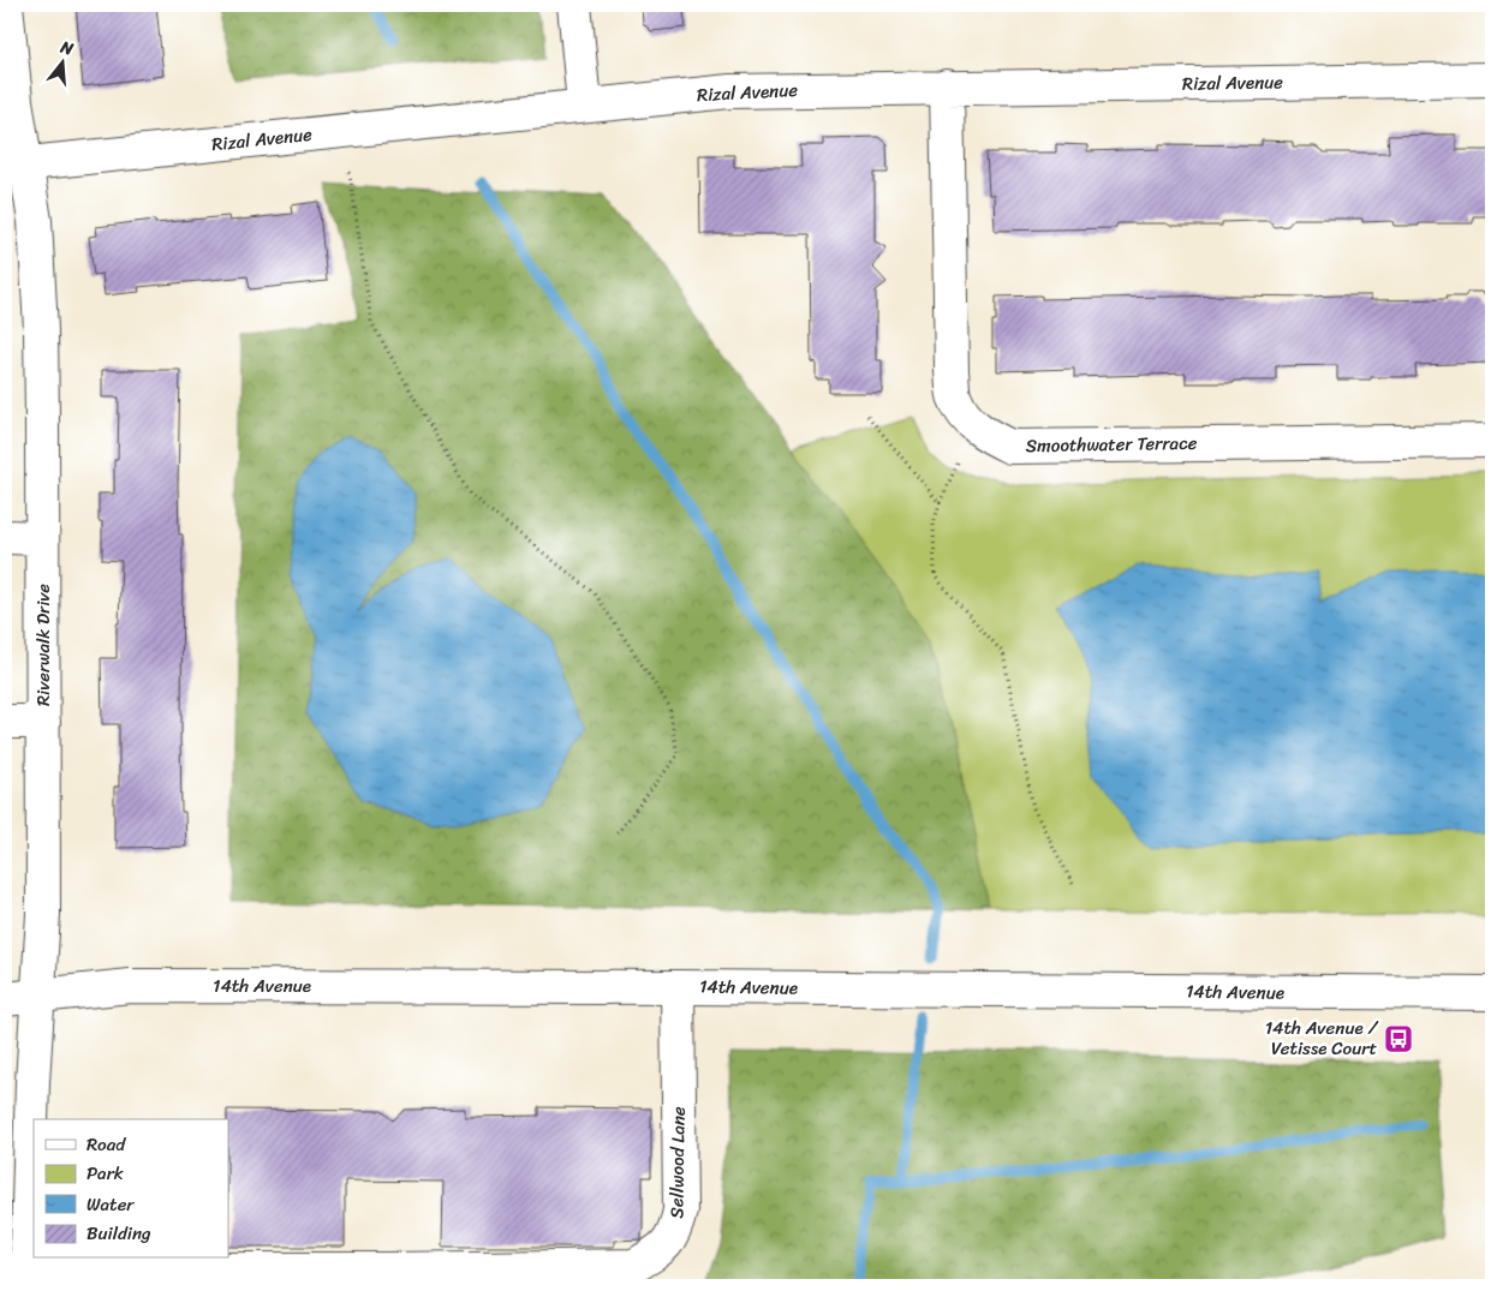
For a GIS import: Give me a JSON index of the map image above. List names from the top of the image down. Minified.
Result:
{"streets":{"street":["Rizal Avenue","Smoothwater Terrace","Riverwalk Drive","14th Avenue","Sellwood Lane"]},"crossings":[["Rizal Avenue","Smoothwater Terrace"],["Rizal Avenue","Riverwalk Drive"],["Riverwalk Drive","14th Avenue"],["Riverwalk Drive","Sellwood Lane"],["14th Avenue","Sellwood Lane"]],"places":{"bus stop":["14th Avenue / Vetisse Court"]},"legend":["Road","Park","Water","Building"],"north":"top"}
